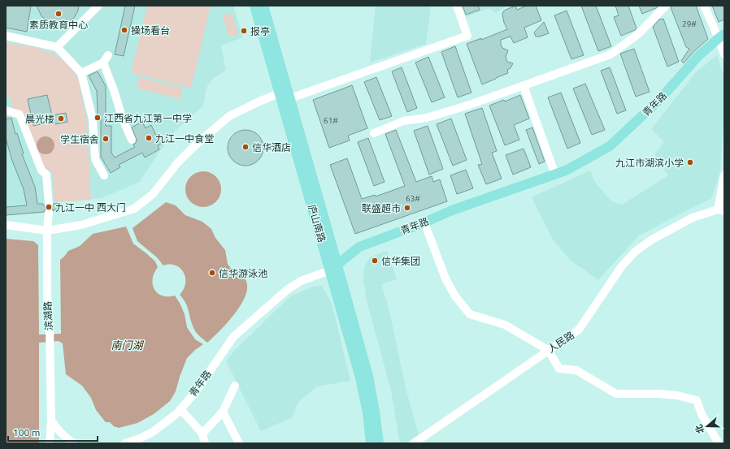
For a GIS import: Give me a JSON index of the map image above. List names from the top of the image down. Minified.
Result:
{"streets":{"main road":["青年路","庐山南路"],"street":["滨湖路","人民路"]},"crossings":[["青年路","庐山南路"]],"water":["南门湖"],"places":["素质教育中心","操场看台","报亭","江西省九江第一中学","晨光楼","九江一中食堂","学生宿舍","信华酒店","九江市湖滨小学","九江一中 西大门","联盛超市","信华集团","信华游泳池"],"house_numbers":["29#","61#","63#"],"scale_bar":"100 m","north":"left"}
